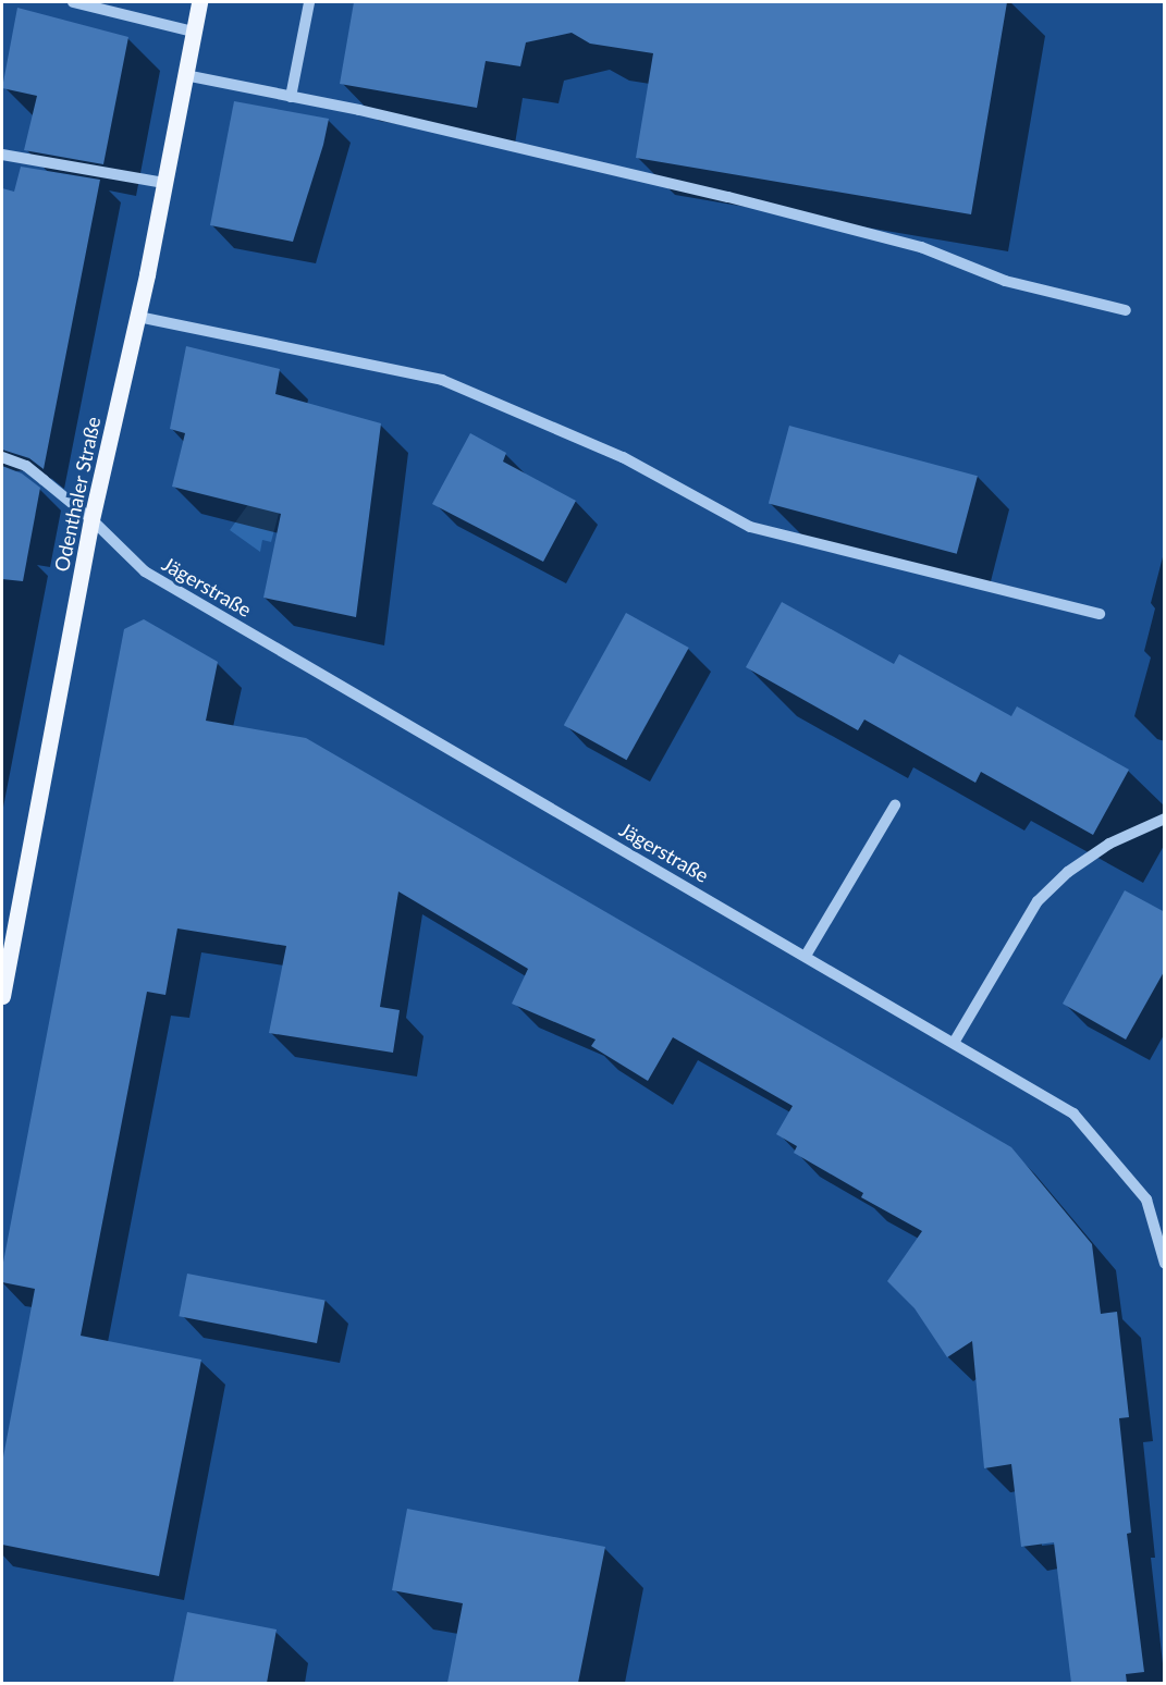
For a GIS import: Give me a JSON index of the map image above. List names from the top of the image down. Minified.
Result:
{"streets":{"main road":["Odenthaler Straße"],"street":["Jägerstraße"]},"crossings":[["Odenthaler Straße","Jägerstraße"]]}
